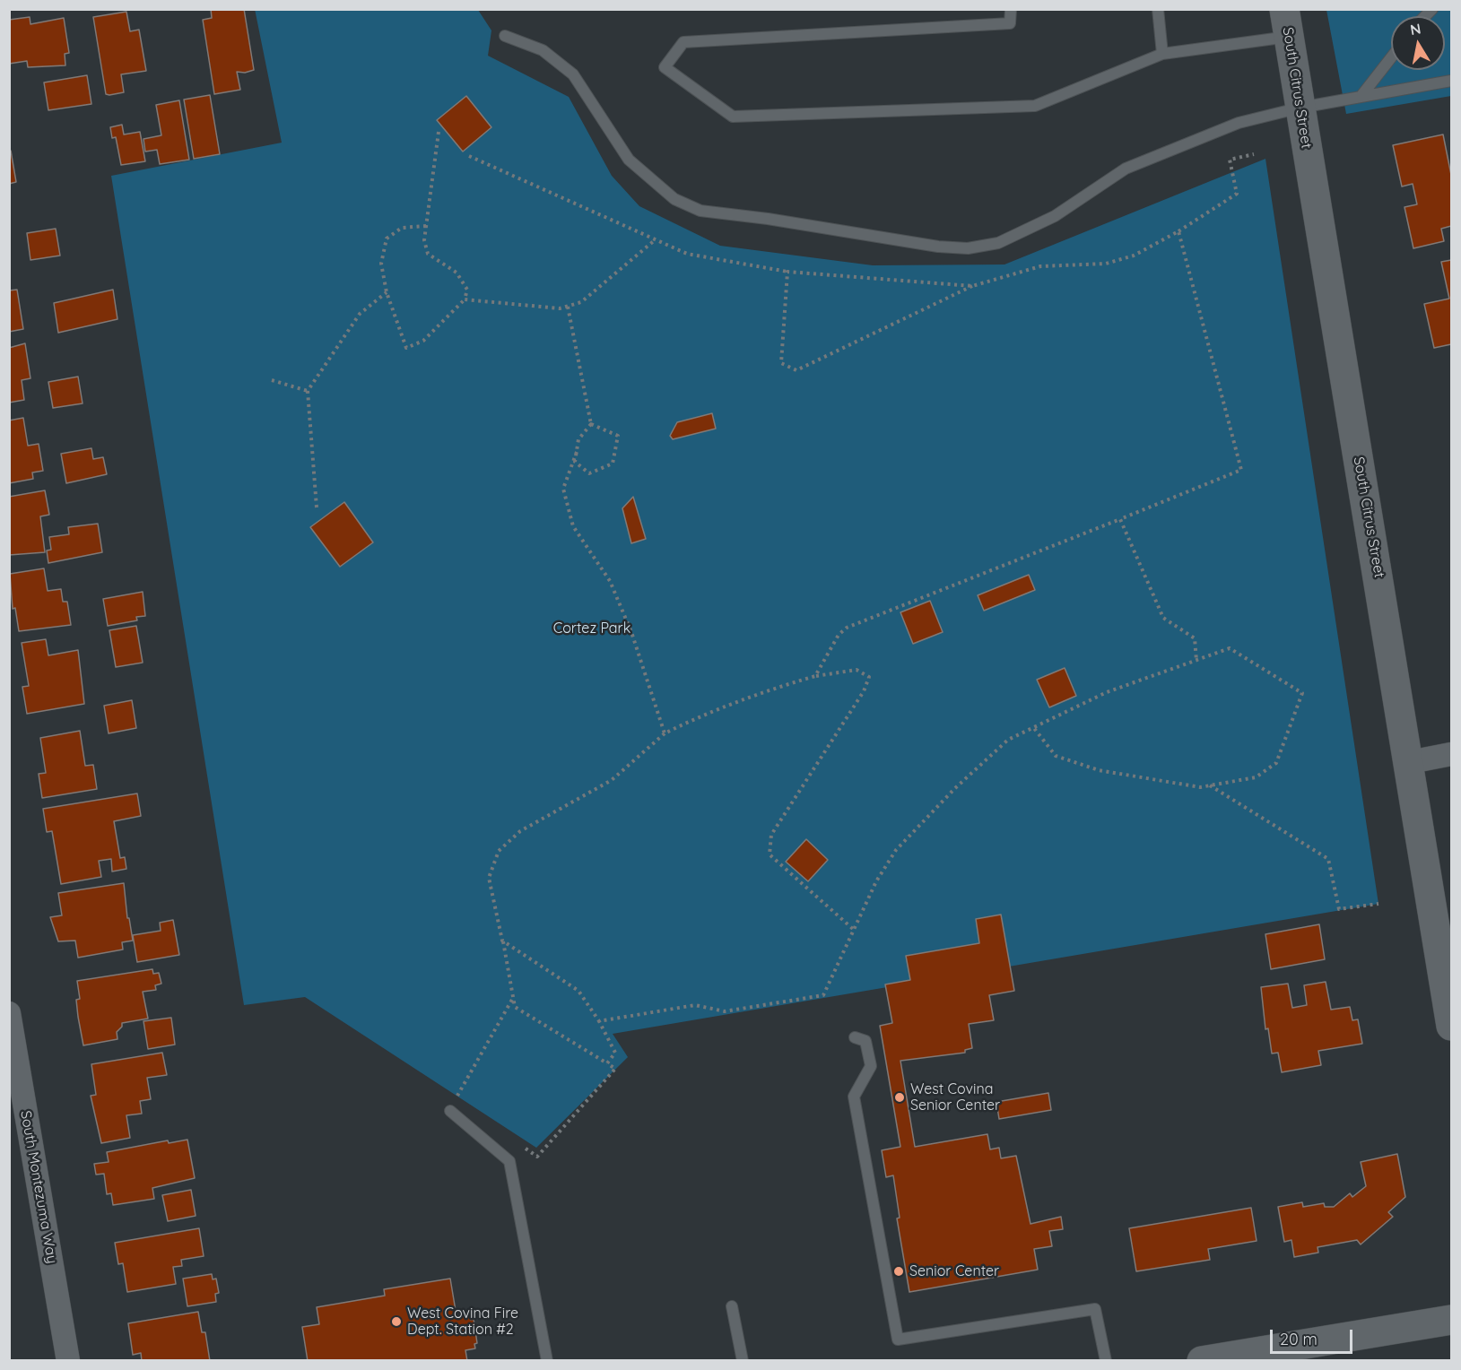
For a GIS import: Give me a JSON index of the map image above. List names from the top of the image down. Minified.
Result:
{"streets":{"main road":["South Citrus Street"],"street":["South Montezuma Way"]},"parks":["Cortez Park"],"places":["West Covina Senior Center","Senior Center","West Covina Fire Dept. Station #2"],"scale_bar":"20 m","north":"top"}
